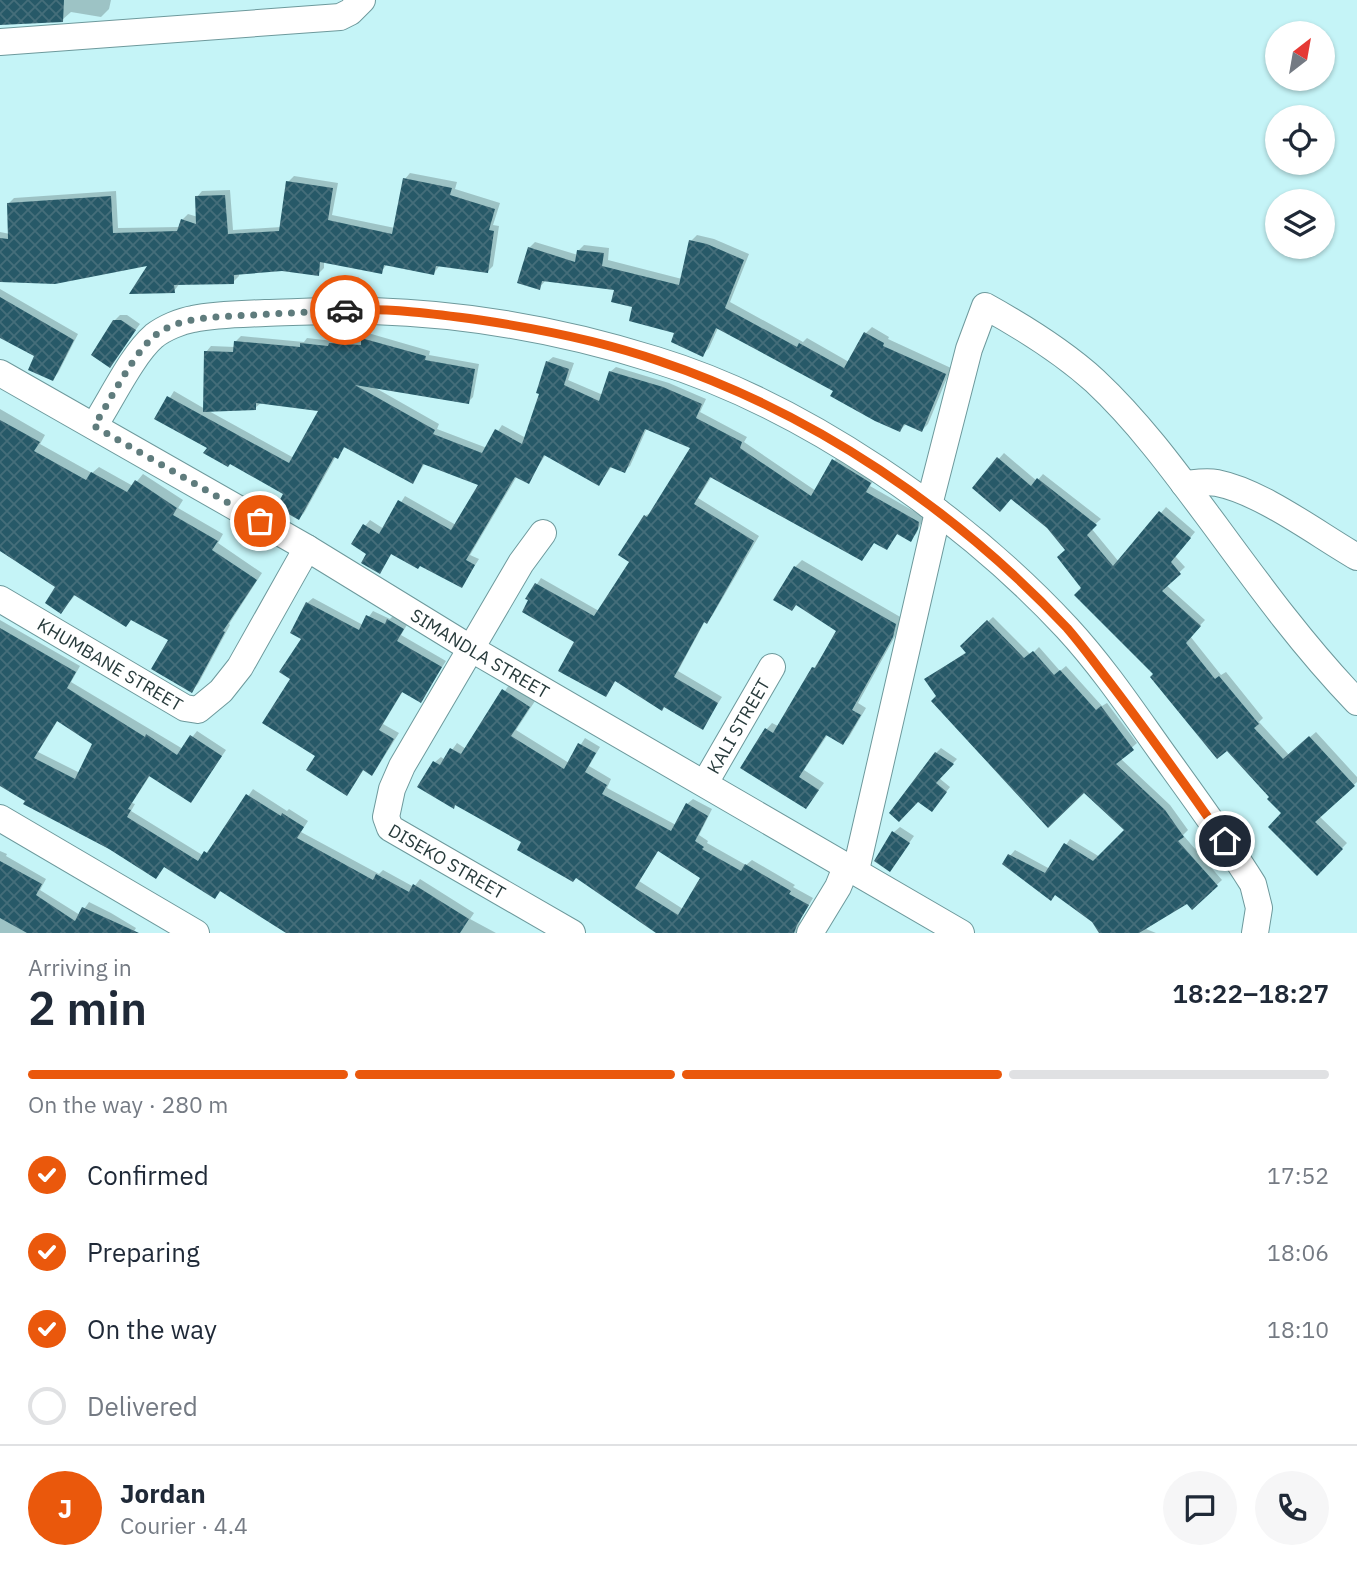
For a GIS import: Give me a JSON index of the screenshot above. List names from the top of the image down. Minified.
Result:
{"streets":{"street":["SIMANDLA STREET","KHUMBANE STREET","KALI STREET","DISEKO STREET"]},"crossings":[["SIMANDLA STREET","KHUMBANE STREET"],["SIMANDLA STREET","KALI STREET"],["SIMANDLA STREET","DISEKO STREET"]],"north":"top right","page":{"heading":["2 min","Arriving in","18:22–18:27"],"panel":["Jordan","Courier · 4.4"],"bar":"On the way · 280 m","list":[["Confirmed","17:52"],["Preparing","18:06"],["On the way","18:10"],"Delivered"],"round":"J"}}
